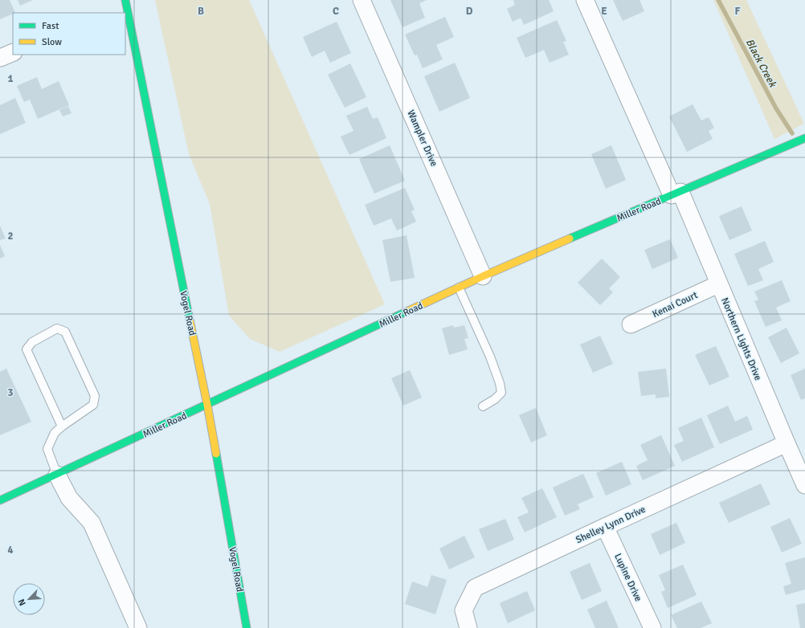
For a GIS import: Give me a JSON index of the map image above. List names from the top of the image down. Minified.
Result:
{"streets":{"street":["Wampler Drive","Miller Road","Kenai Court","Vogel Road","Northern Lights Drive","Shelley Lynn Drive","Lupine Drive"]},"crossings":[["Wampler Drive","Miller Road"],["Miller Road","Vogel Road"],["Miller Road","Northern Lights Drive"],["Kenai Court","Northern Lights Drive"],["Northern Lights Drive","Shelley Lynn Drive"],["Shelley Lynn Drive","Lupine Drive"]],"water":["Black Creek"],"legend":["Fast","Slow"],"north":"bottom left","grid":{"columns":["B","C","D","E","F"],"rows":["1","2","3","4"]}}
